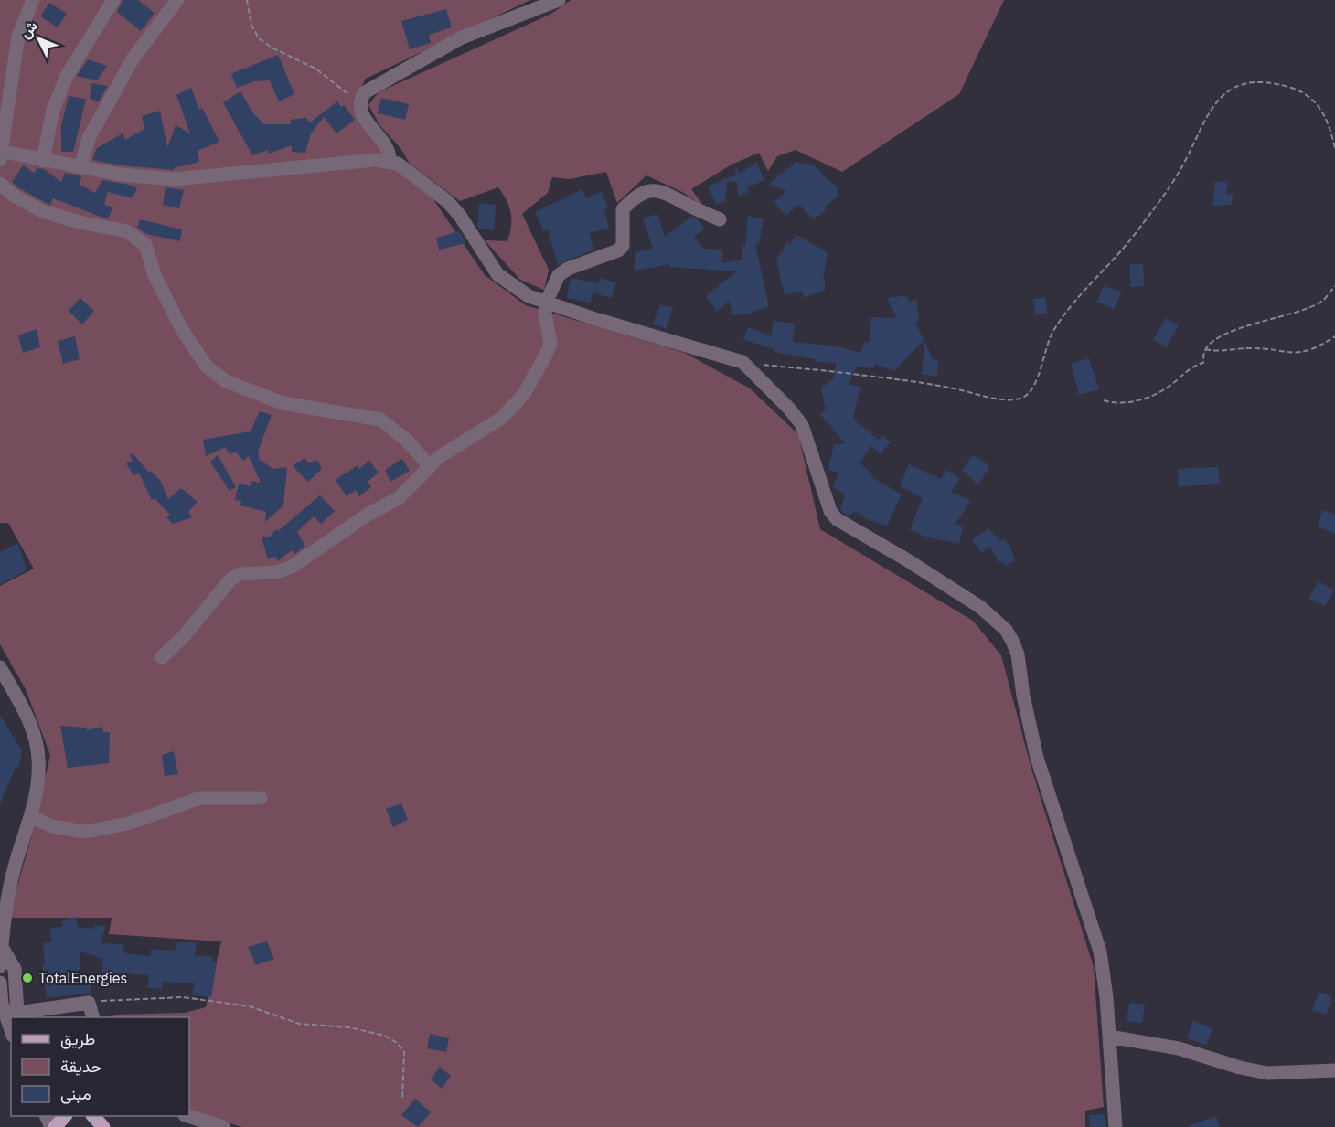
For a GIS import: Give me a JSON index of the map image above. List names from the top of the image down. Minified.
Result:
{"places":["TotalEnergies"],"legend":["طريق","حديقة","مبنى"],"north":"top left"}
